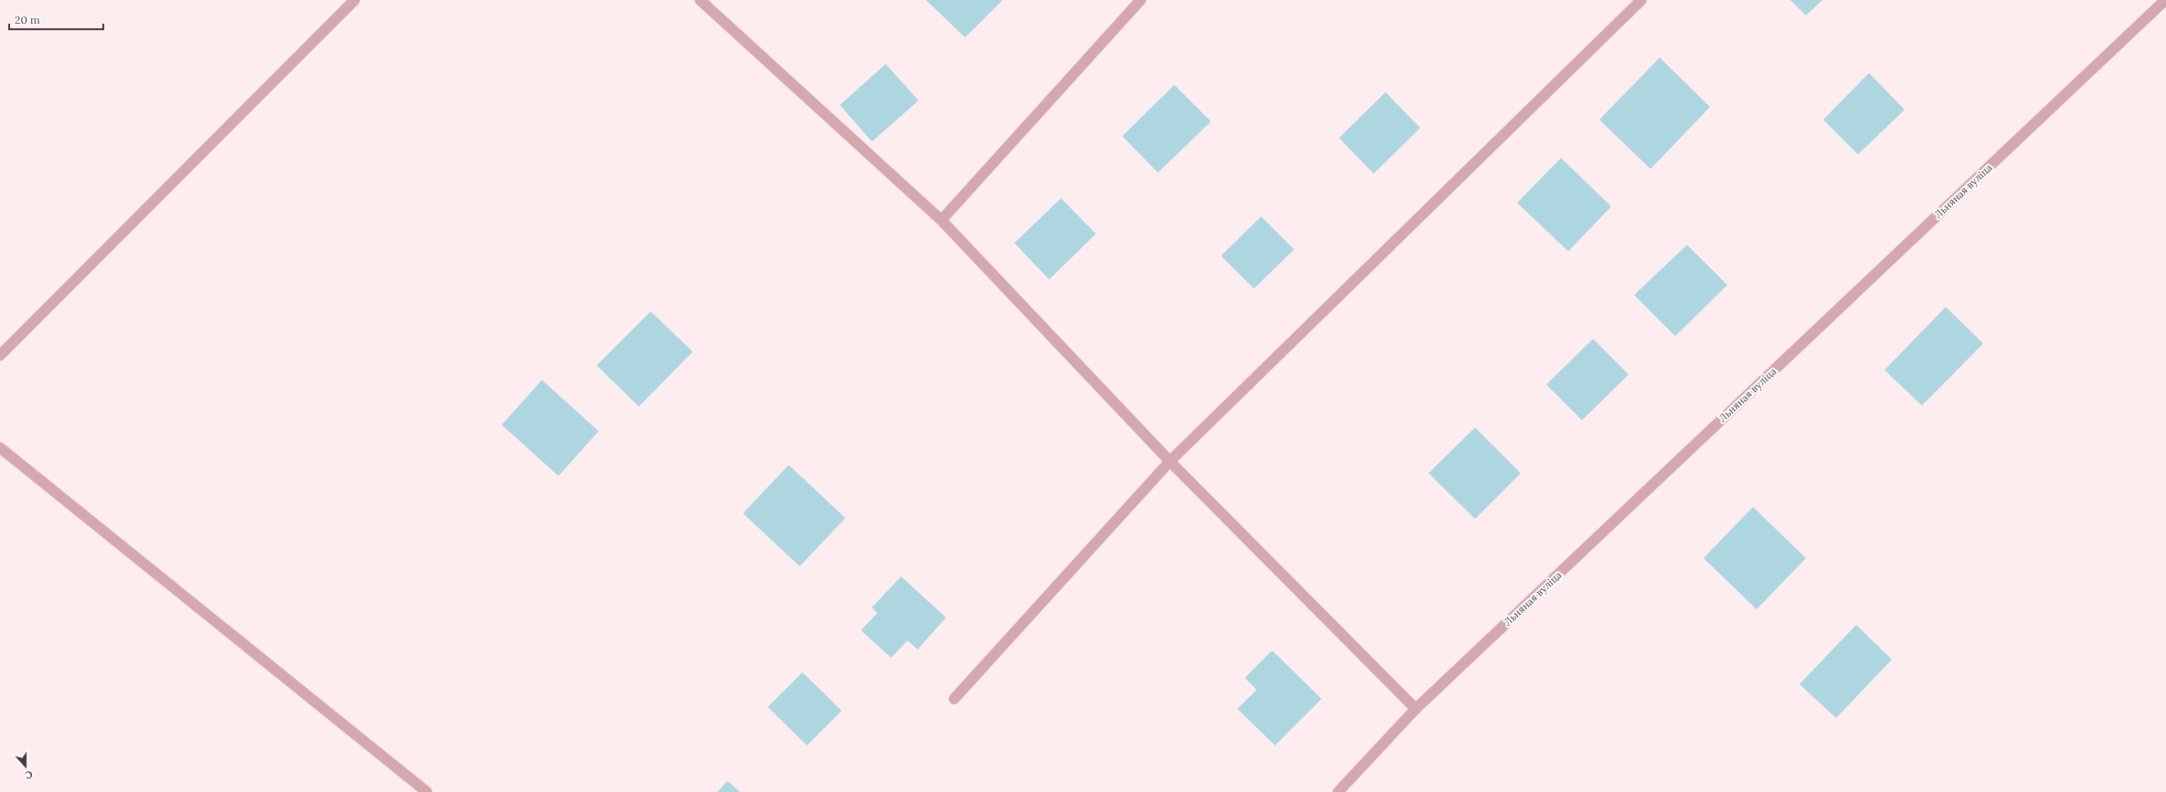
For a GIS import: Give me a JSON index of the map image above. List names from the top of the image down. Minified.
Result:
{"streets":{"street":["Льняная вуліца"]},"scale_bar":"20 m","north":"bottom"}
